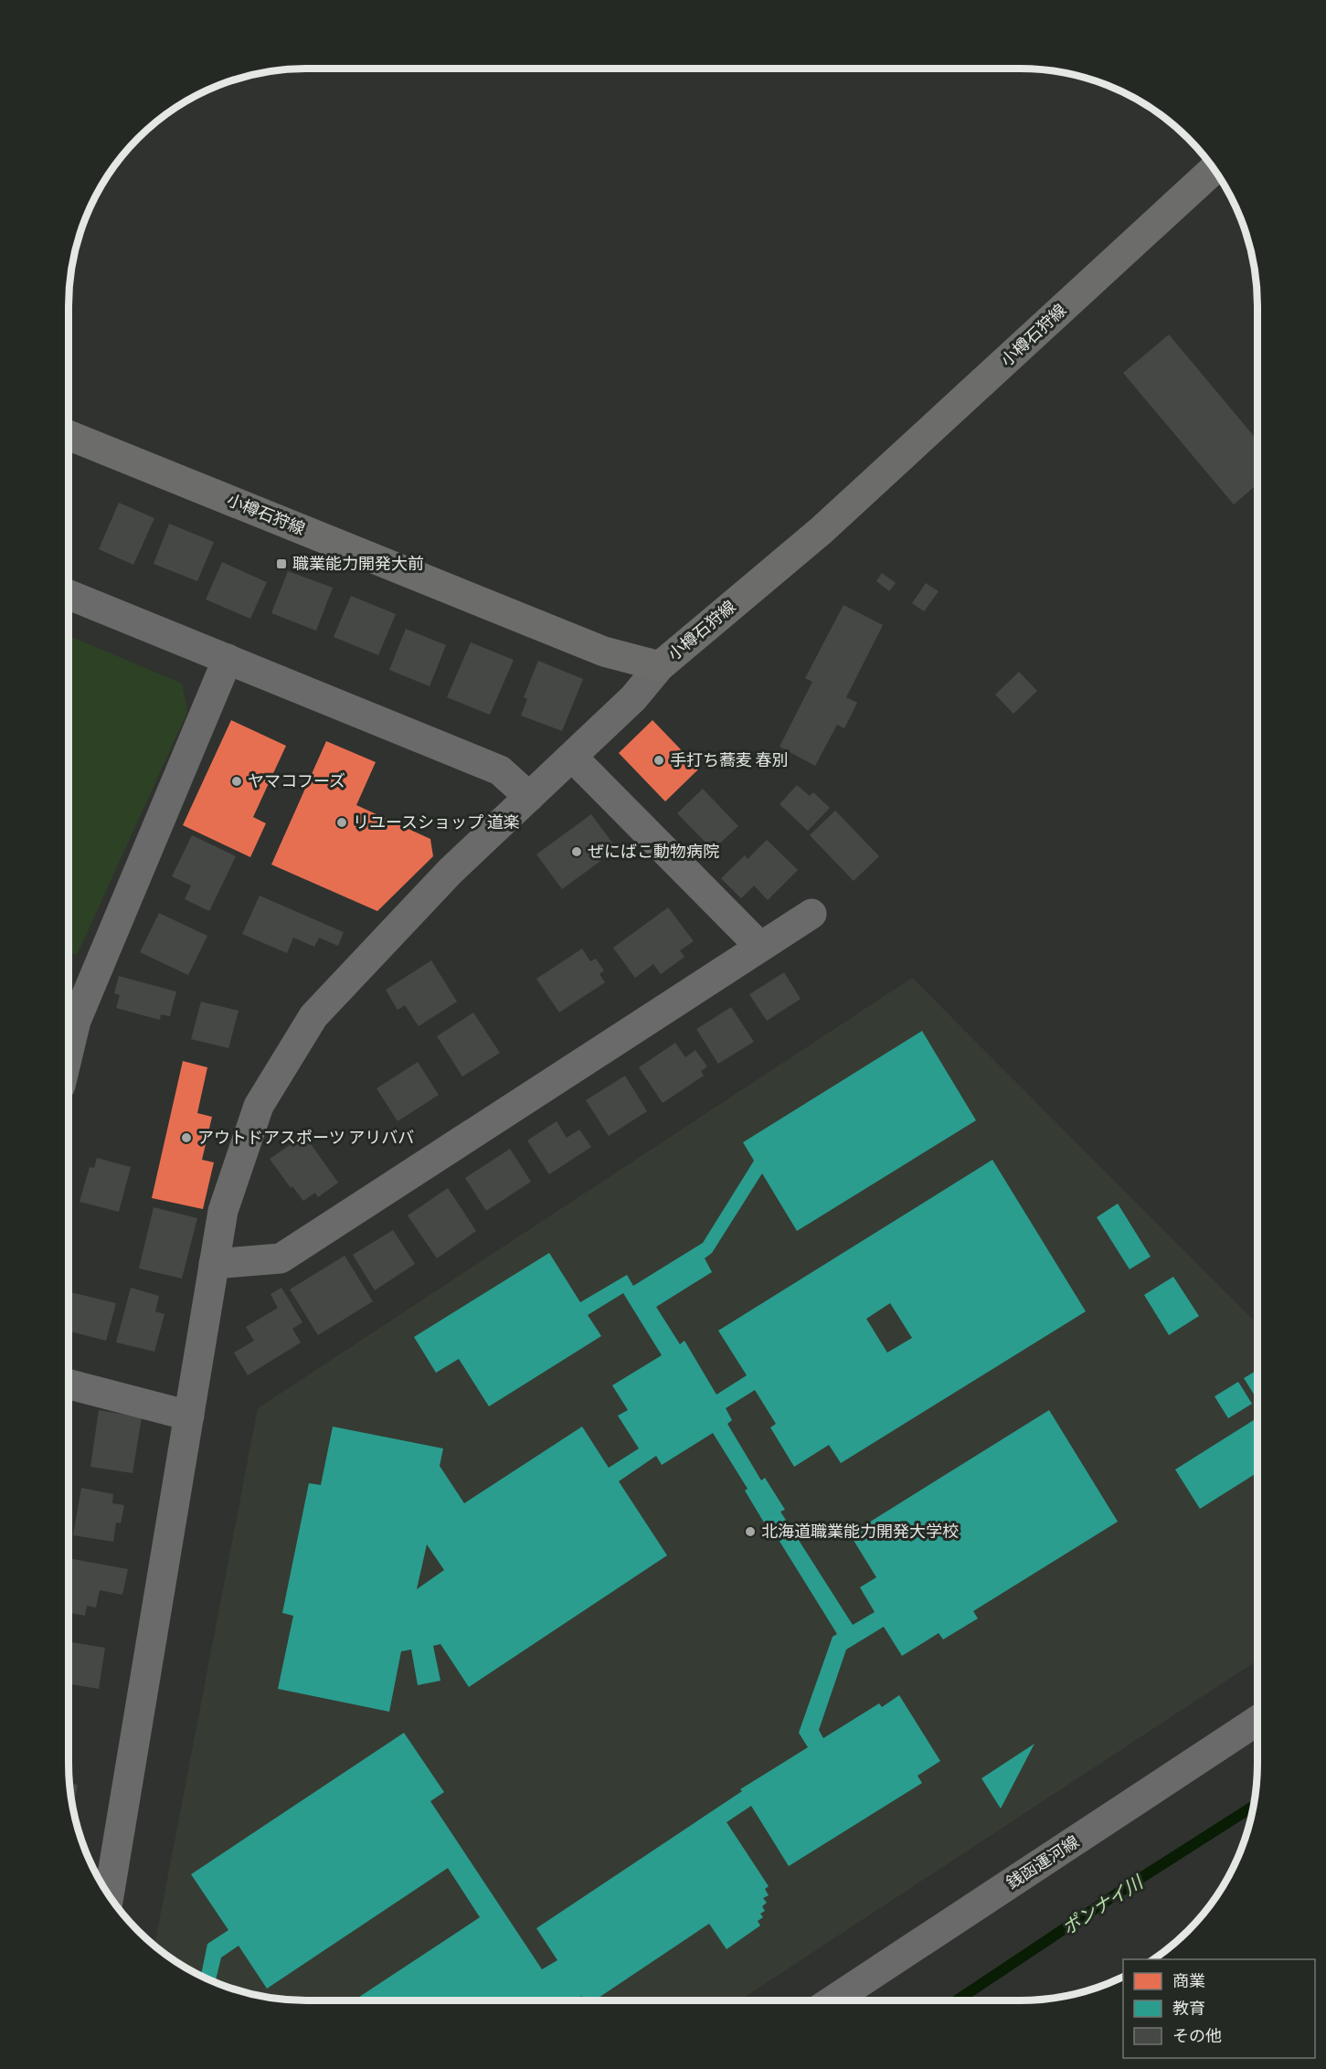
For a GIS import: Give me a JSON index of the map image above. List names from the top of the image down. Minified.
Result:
{"streets":{"main road":["小樽石狩線"],"street":["銭函運河線"]},"water":["ポンナイ川"],"places":{"transit":["職業能力開発大前"],"other":["手打ち蕎麦 春別","ヤマコフーズ","リユースショップ 道楽","ぜにばこ動物病院","アウトドアスポーツ アリババ","北海道職業能力開発大学校"]},"legend":["商業","教育","その他"]}
